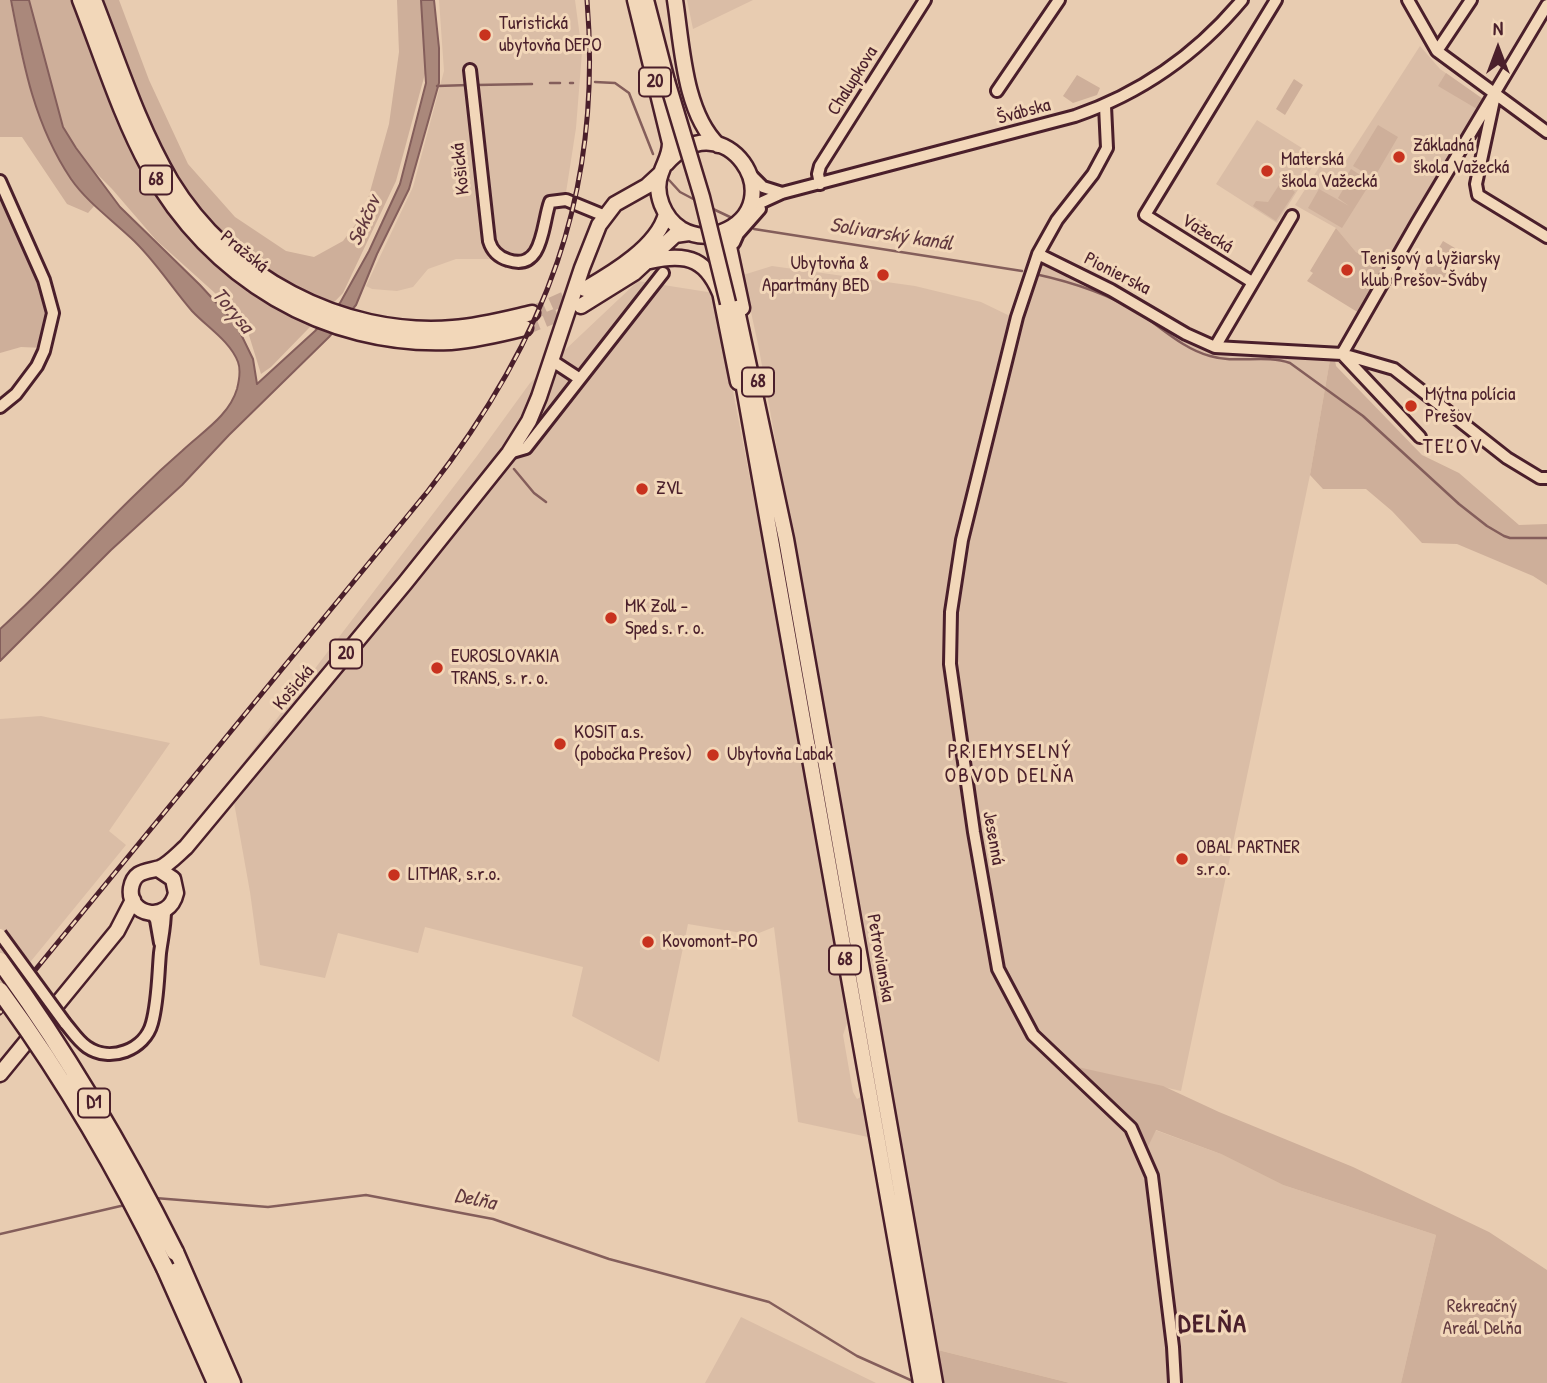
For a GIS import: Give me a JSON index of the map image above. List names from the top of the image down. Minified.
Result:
{"streets":{"highway":["D1"],"main road":["20","Košická","68","Pražská","Petrovianska"],"street":["Chalupkova","Švábska","Važecká","Pionierska","Jesenná"]},"crossings":[["Chalupkova","Švábska"],["20","Švábska"],["20","Košická"],["20","68"],["Švábska","Košická"],["Švábska","68"],["Košická","68"],["68","Petrovianska"],["Pionierska","Jesenná"]],"districts":["TEĽOV","PRIEMYSELNÝ OBVOD DELŇA","DELŇA"],"water":["Sekčov","Solivarský kanál","Torysa","Delňa"],"parks":["Rekreačný Areál Delňa"],"places":["Turistická ubytovňa DEPO","Základná škola Važecká","Materská škola Važecká","Tenisový a lyžiarsky klub Prešov-Šváby","Ubytovňa & Apartmány BED","Mýtna polícia Prešov","ZVL","MK Zoll - Sped s. r. o.","EUROSLOVAKIA TRANS, s. r. o.","KOSIT a.s. (pobočka Prešov)","Ubytovňa Labak","OBAL PARTNER s.r.o.","LITMAR, s.r.o.","Kovomont-PO"],"north":"top"}
